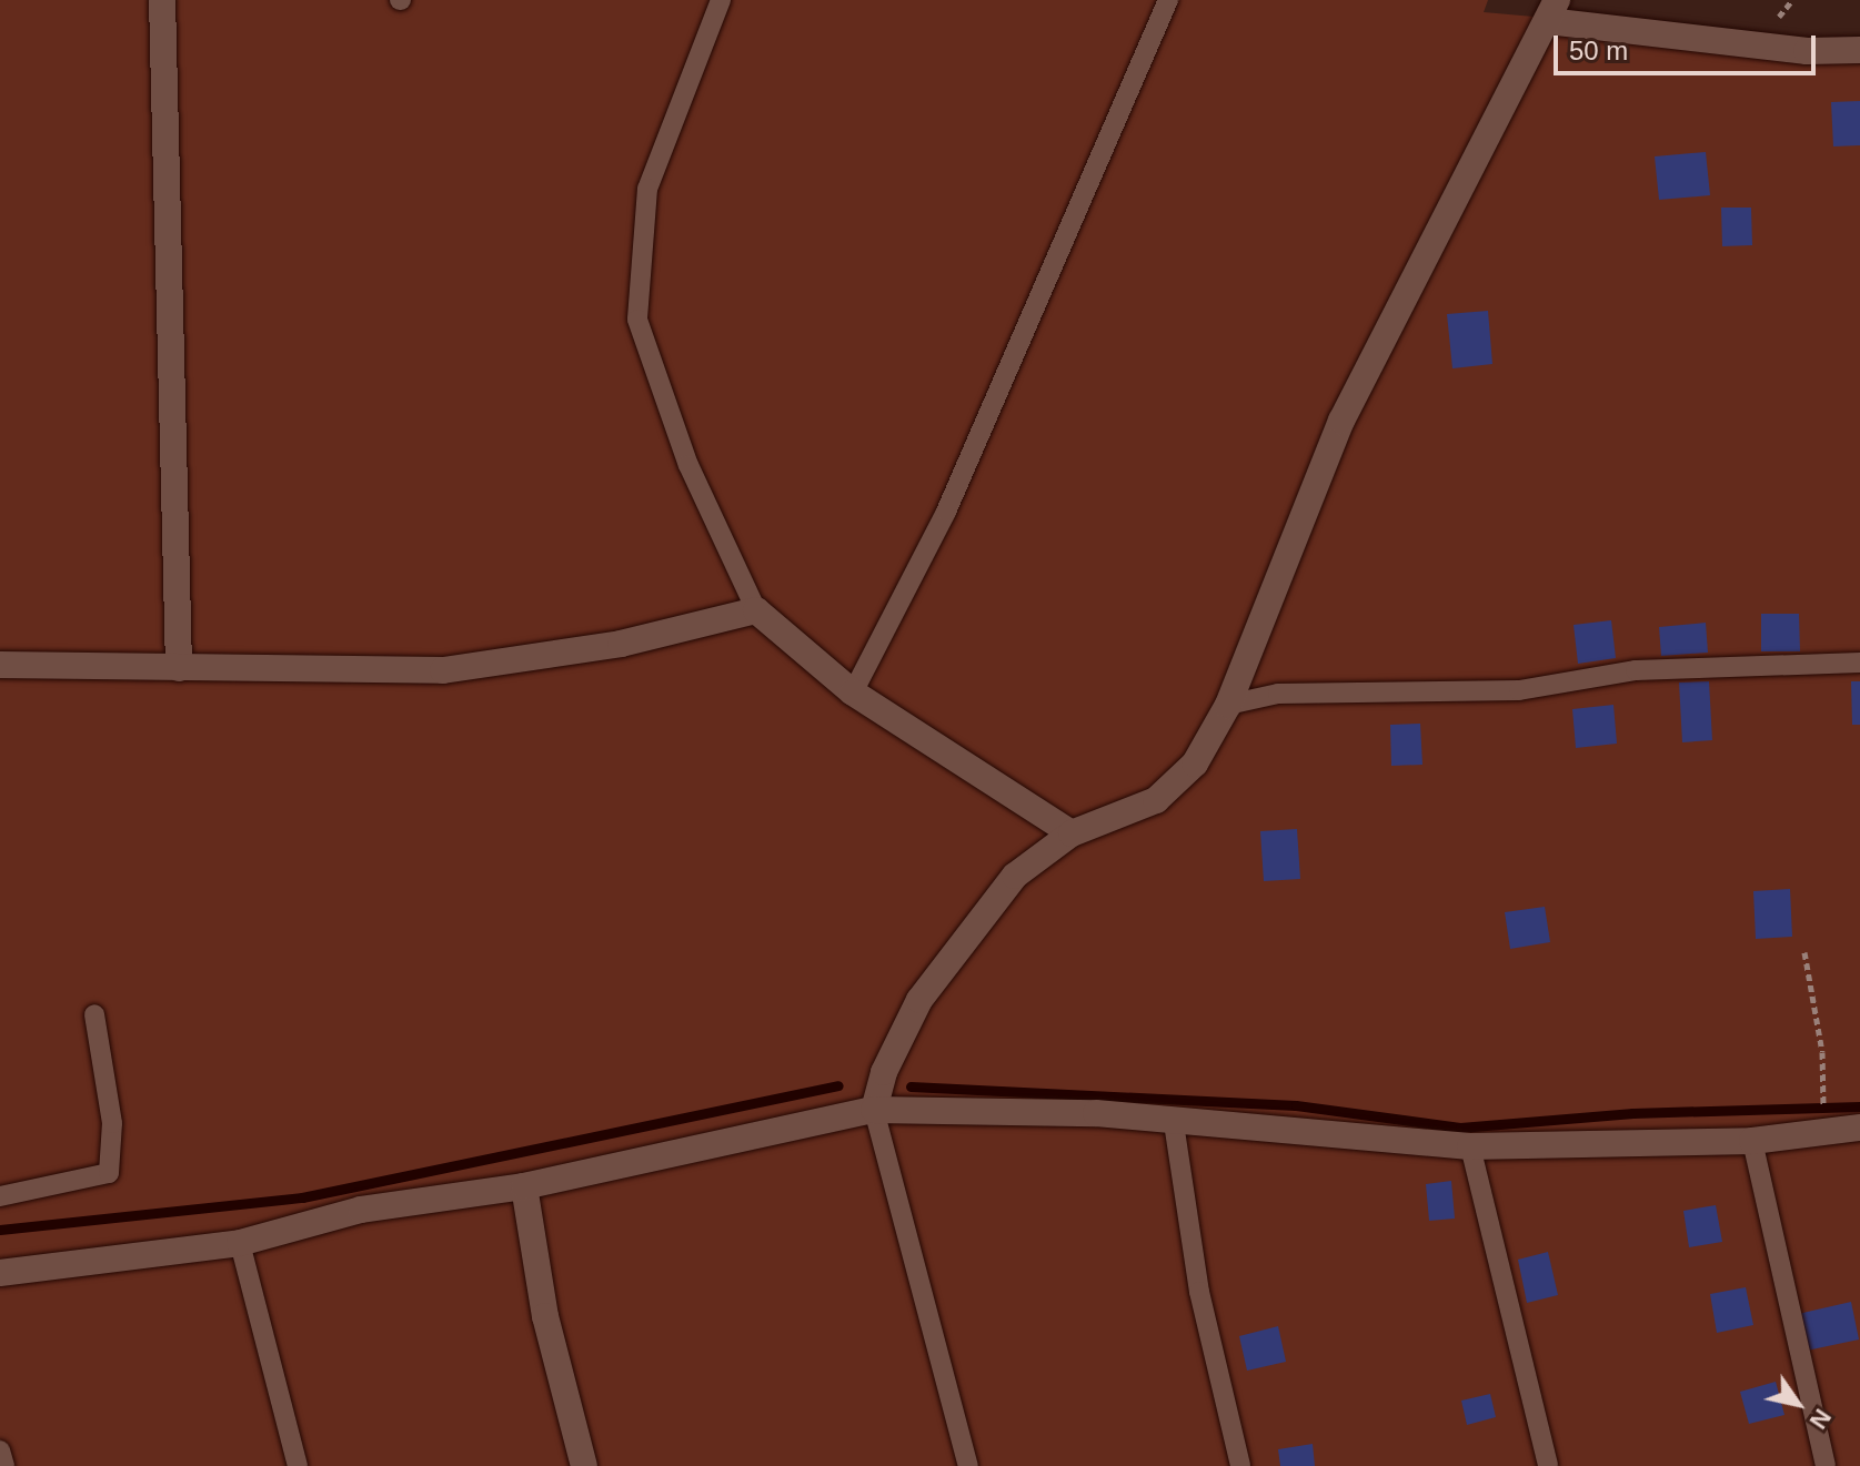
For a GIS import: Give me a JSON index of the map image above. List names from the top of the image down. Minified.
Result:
{"scale_bar":"50 m","north":"bottom right"}
